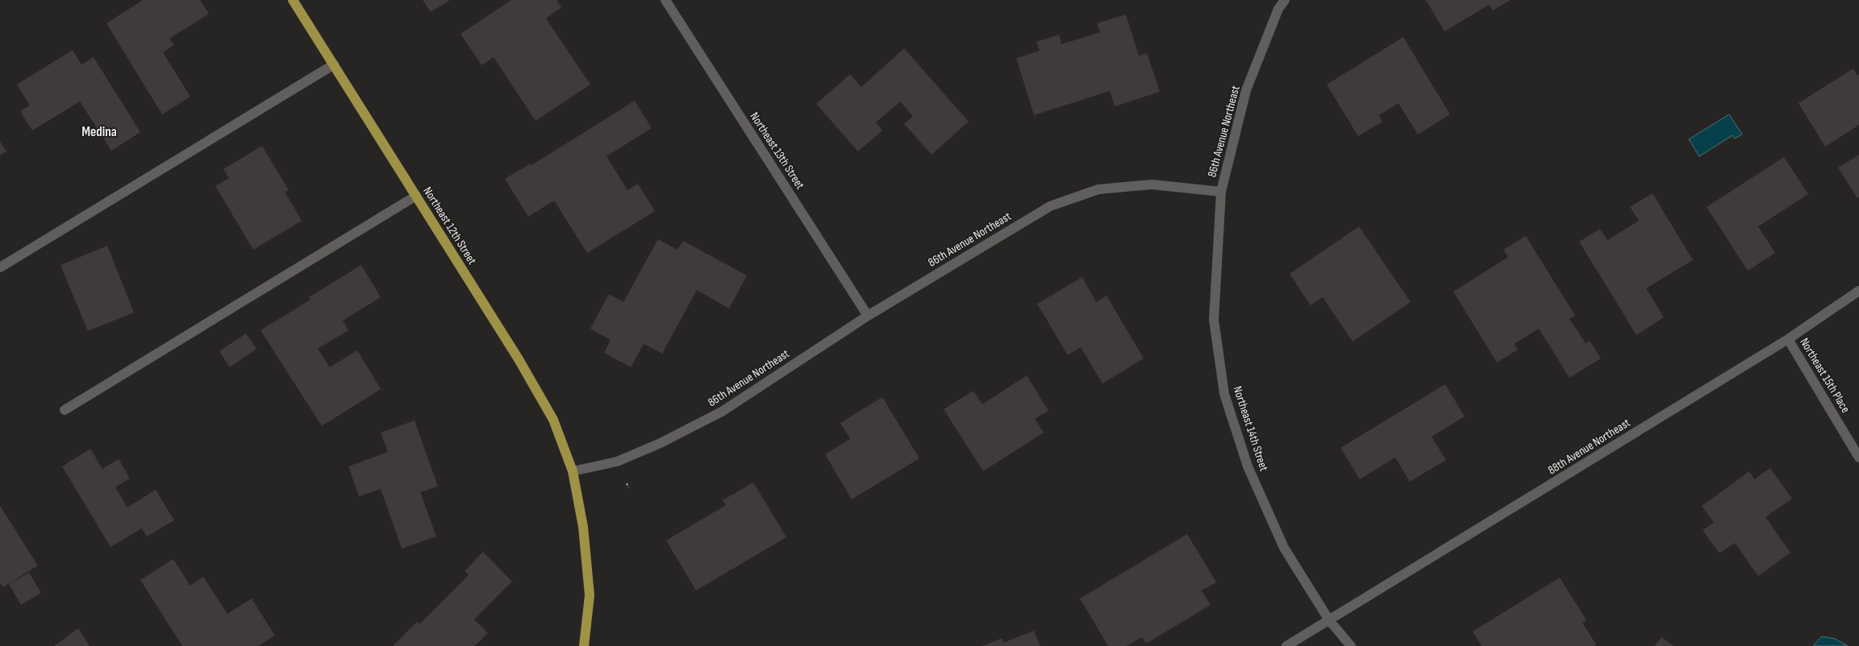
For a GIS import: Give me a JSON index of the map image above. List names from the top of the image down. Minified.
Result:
{"streets":{"main road":["Northeast 12th Street"],"street":["86th Avenue Northeast","Northeast 13th Street","Northeast 15th Place","Northeast 14th Street","88th Avenue Northeast"]},"crossings":[["86th Avenue Northeast","Northeast 13th Street"],["86th Avenue Northeast","Northeast 12th Street"],["86th Avenue Northeast","Northeast 14th Street"],["Northeast 15th Place","88th Avenue Northeast"],["Northeast 14th Street","88th Avenue Northeast"]],"districts":["Medina"]}
